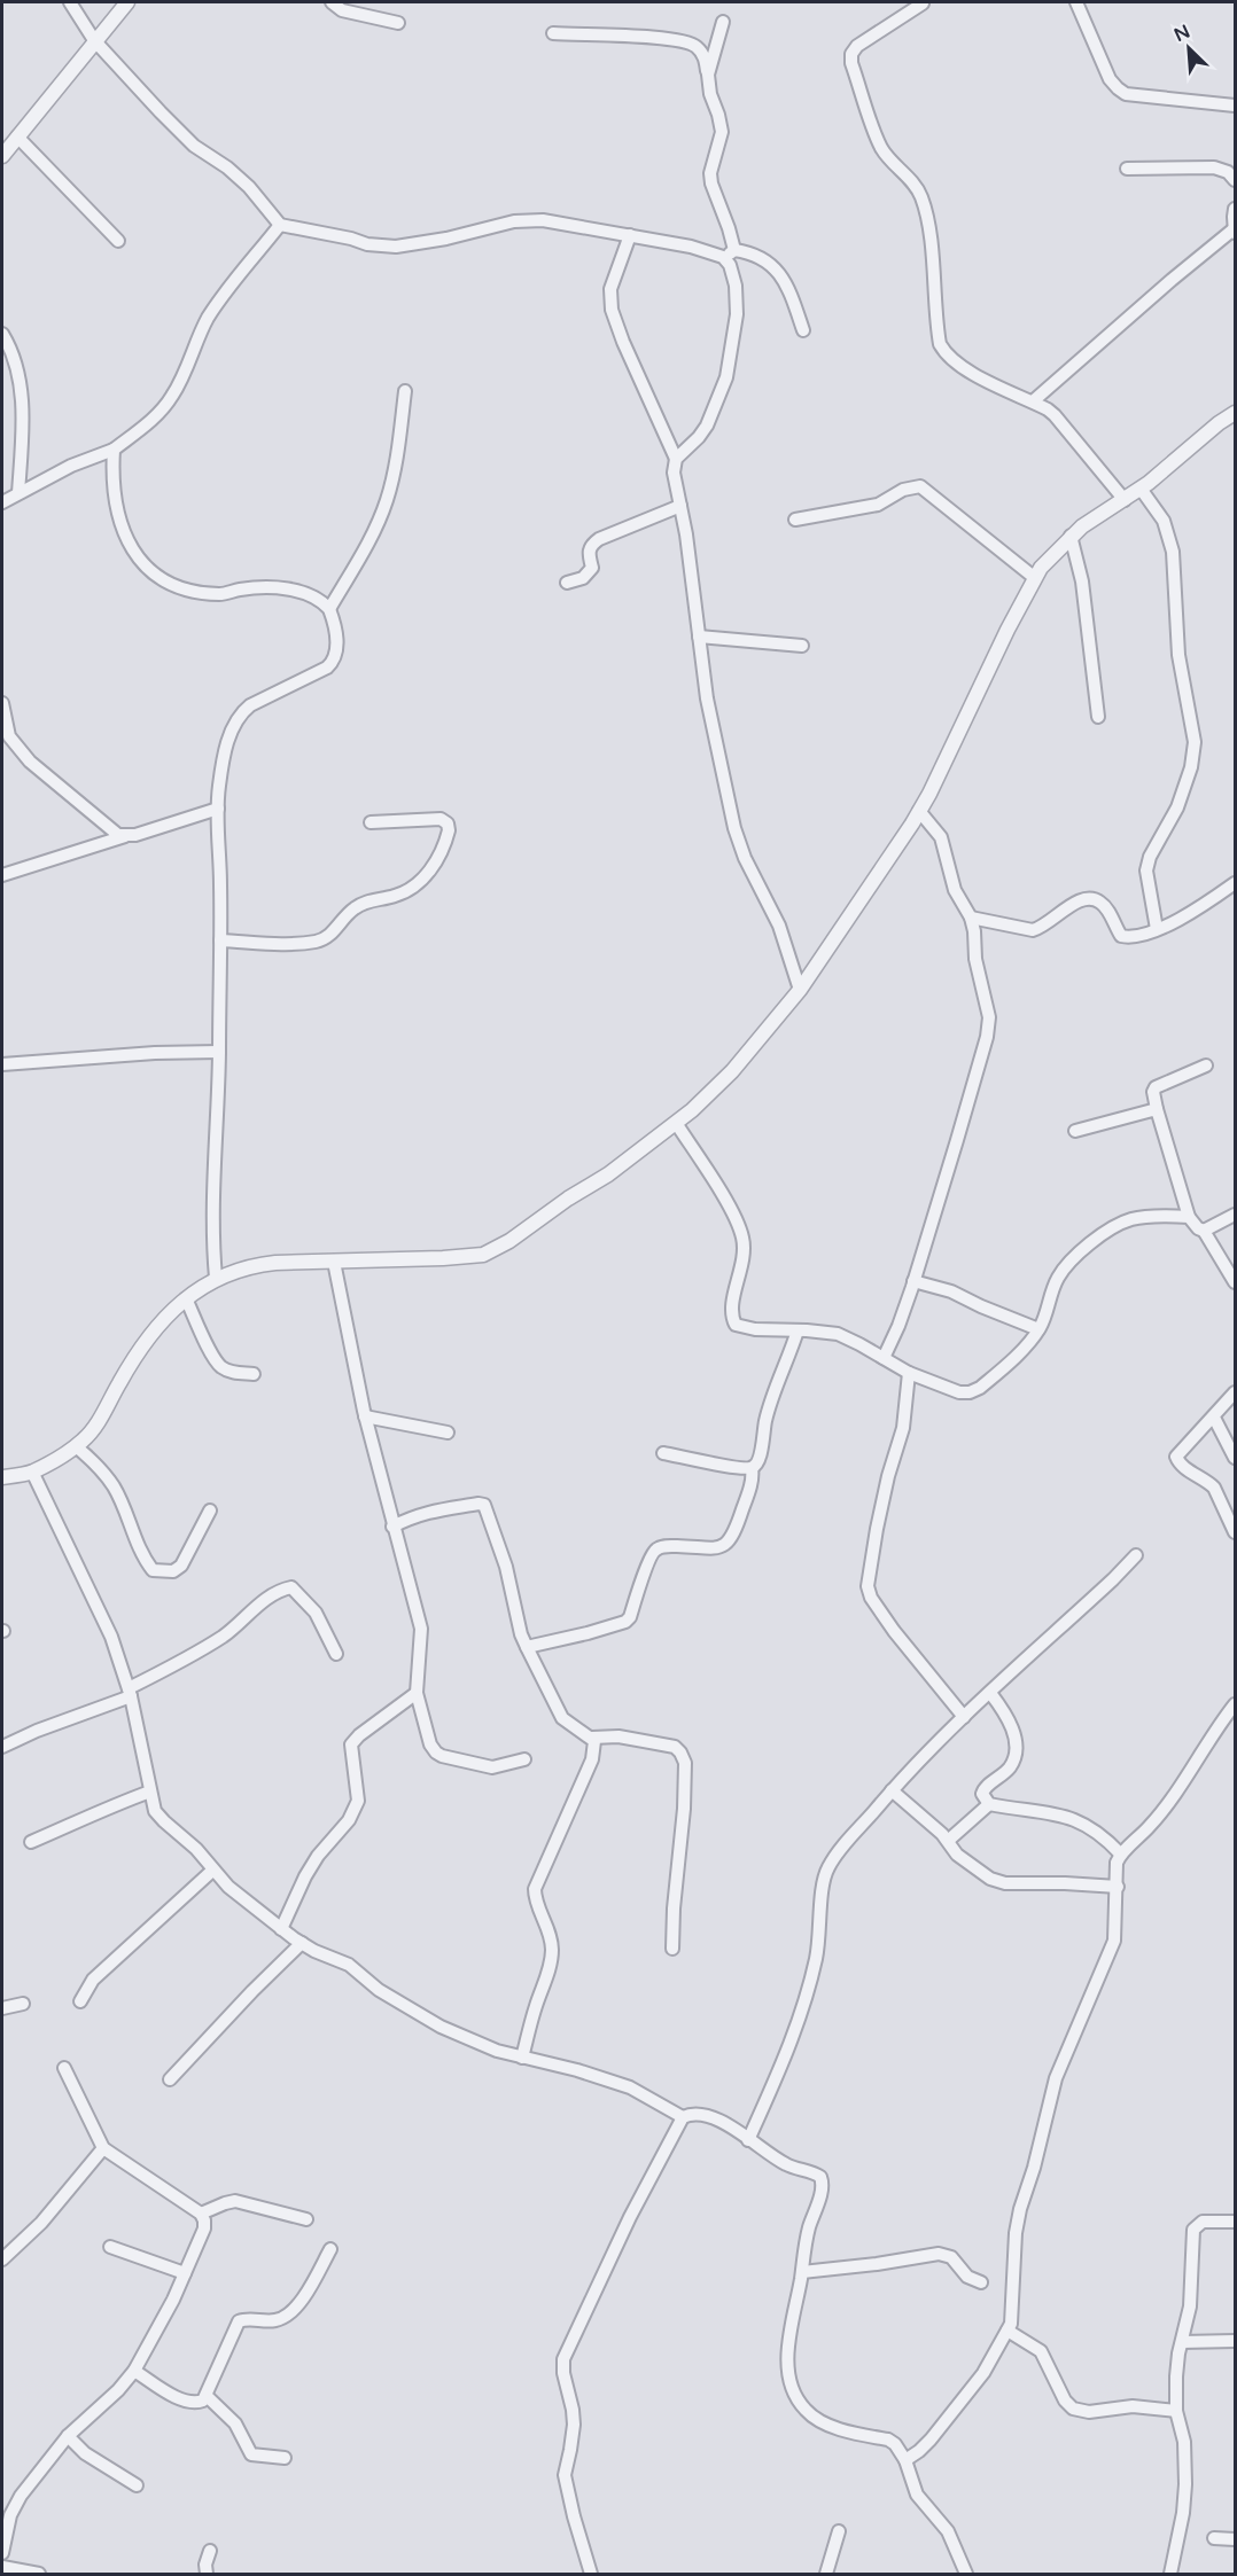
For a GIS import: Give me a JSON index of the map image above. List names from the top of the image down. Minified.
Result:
{"north":"top left"}
